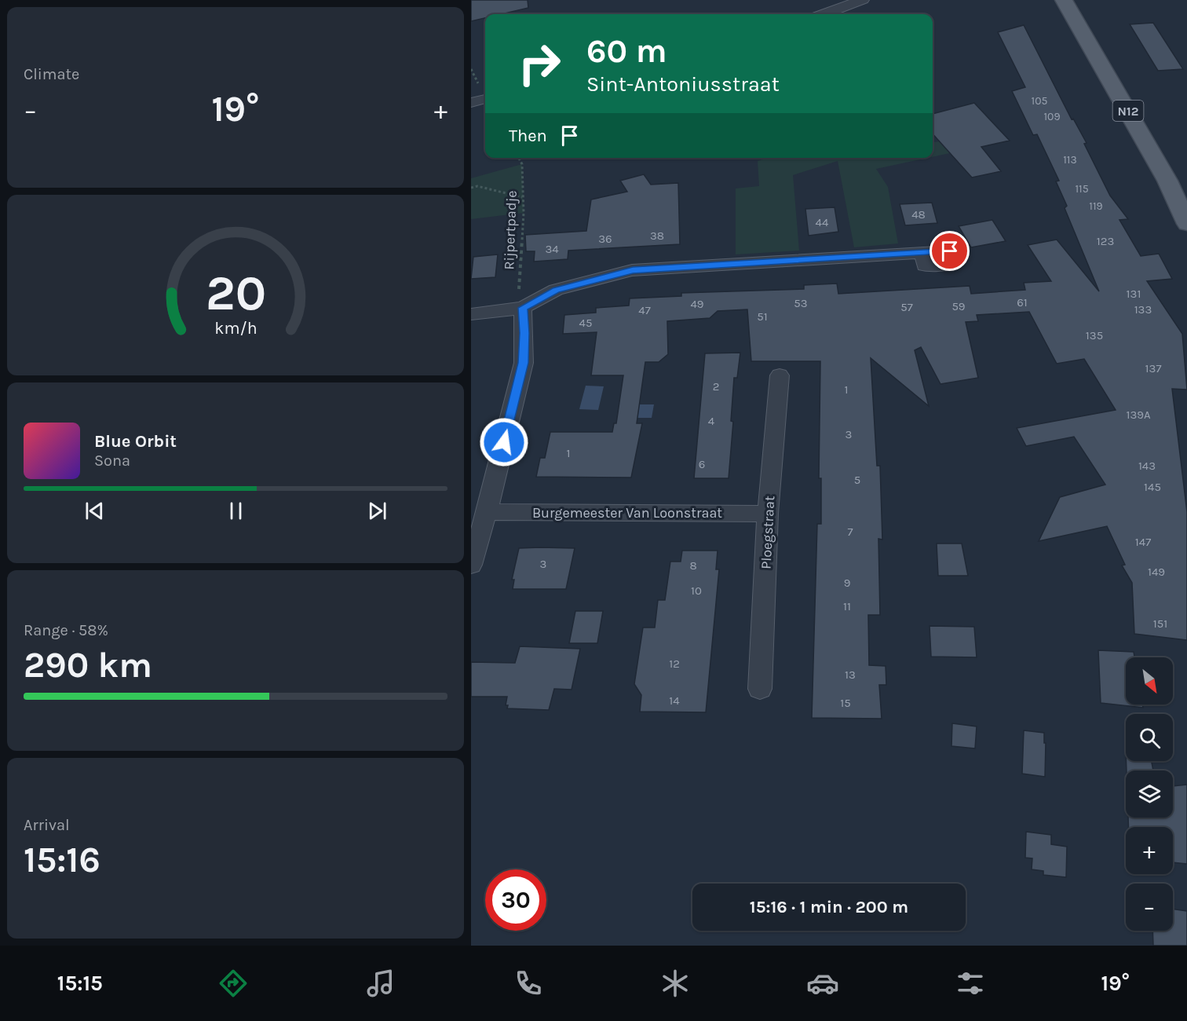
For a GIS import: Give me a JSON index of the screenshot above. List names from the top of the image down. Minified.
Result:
{"streets":{"main road":["N12"],"street":["Burgemeester Van Loonstraat","Ploegstraat"],"path":["Rijpertpadje"]},"crossings":[["Burgemeester Van Loonstraat","Ploegstraat"]],"house_numbers":["105","109","113","115","119","48","44","38","36","123","34","131","61","53","49","59","57","133","47","51","45","135","137","2","1","139A","4","3","1","6","143","5","145","7","147","3","8","149","9","10","11","151","12","13","14","15"],"north":"bottom right","page":{"tile":["Climate",["Range · 58%","290 km"],["Arrival","15:16"]],"turn":["60 m","Sint-Antoniusstraat"],"heat":["−","19°","+"],"then":"Then","song":["Blue Orbit","Sona"],"map_buttons":["+","−"],"limit":"30","trip":"15:16 · 1 min · 200 m","tabs":["15:15","19°"],"gauge":["20","km/h"]}}
